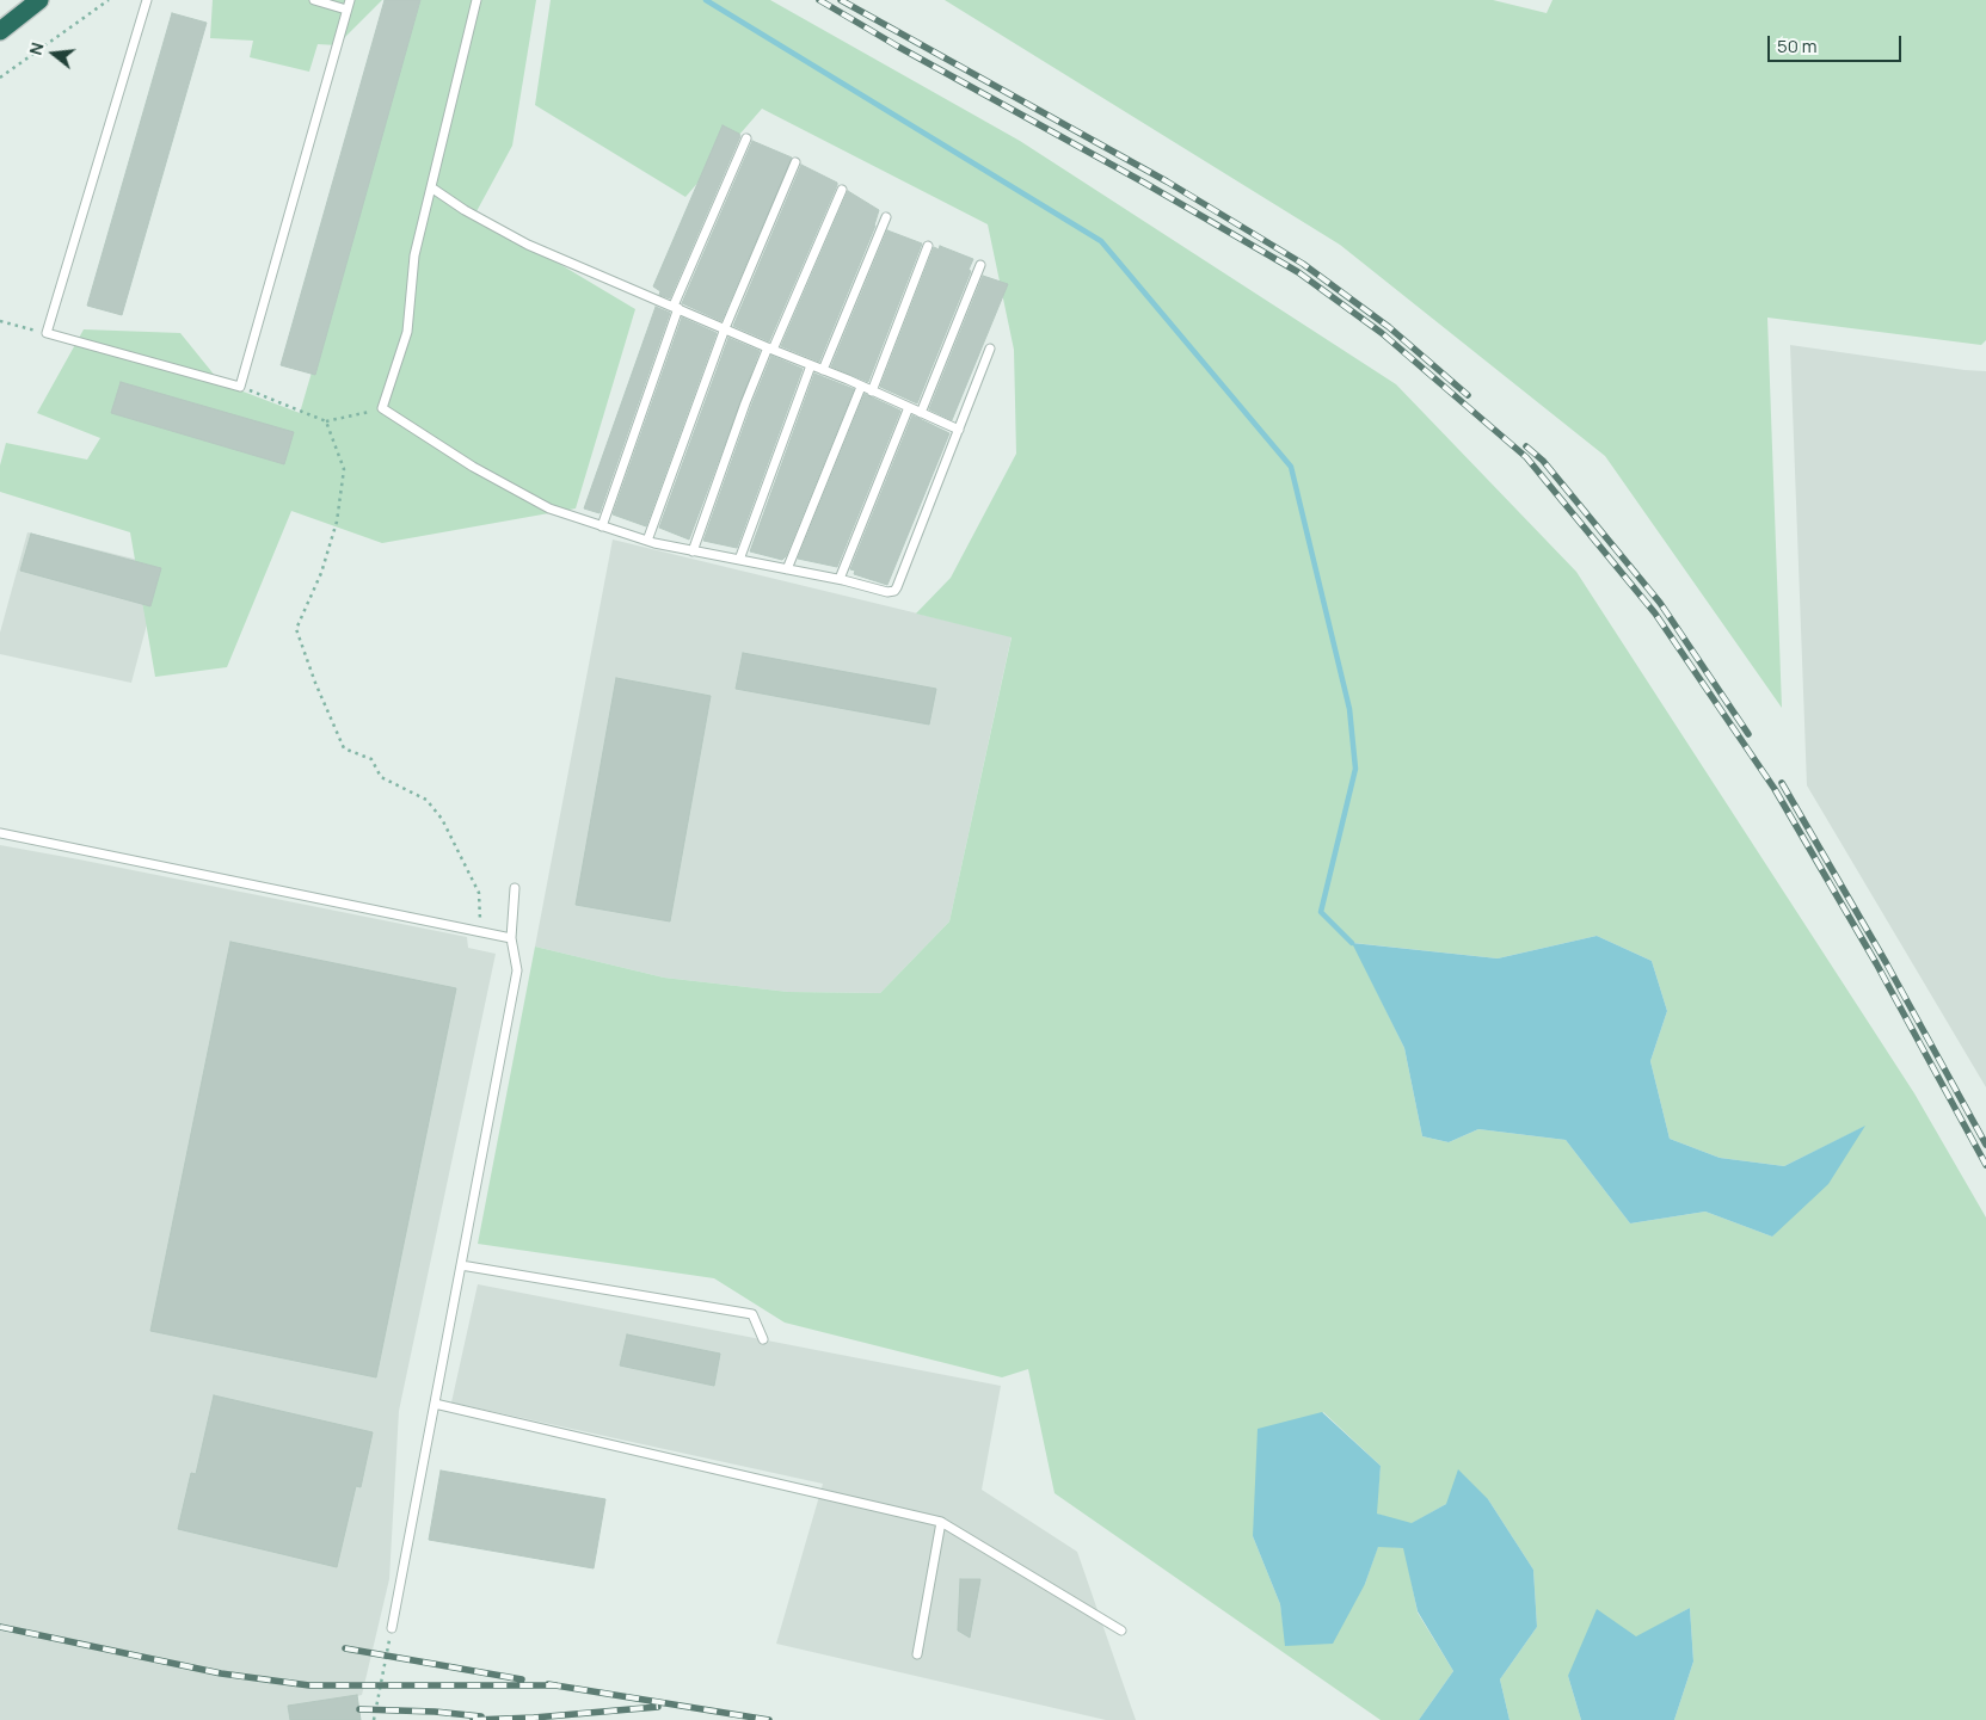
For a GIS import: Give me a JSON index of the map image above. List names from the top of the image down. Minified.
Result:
{"scale_bar":"50 m","north":"left"}
